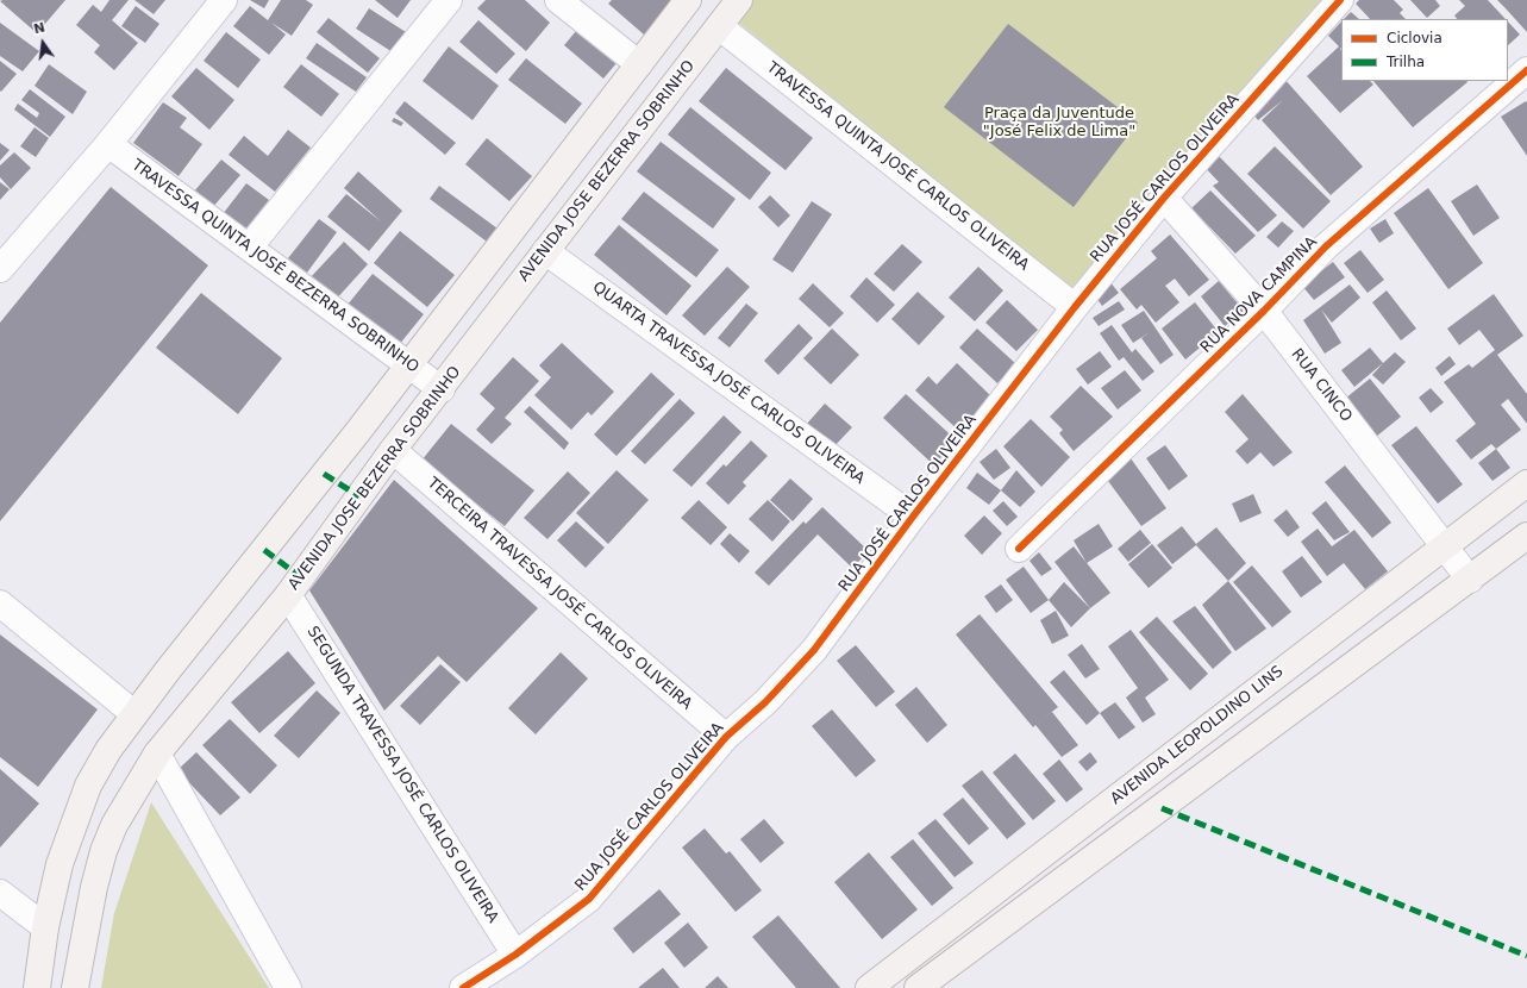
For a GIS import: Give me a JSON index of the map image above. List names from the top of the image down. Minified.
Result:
{"streets":{"main road":["AVENIDA JOSE BEZERRA SOBRINHO","AVENIDA LEOPOLDINO LINS"],"street":["TRAVESSA QUINTA JOSÉ CARLOS OLIVEIRA","RUA JOSÉ CARLOS OLIVEIRA","TRAVESSA QUINTA JOSÉ BEZERRA SOBRINHO","RUA NOVA CAMPINA","QUARTA TRAVESSA JOSÉ CARLOS OLIVEIRA","RUA CINCO","TERCEIRA TRAVESSA JOSÉ CARLOS OLIVEIRA","SEGUNDA TRAVESSA JOSÉ CARLOS OLIVEIRA"]},"crossings":[["TRAVESSA QUINTA JOSÉ CARLOS OLIVEIRA","AVENIDA JOSE BEZERRA SOBRINHO"],["TRAVESSA QUINTA JOSÉ CARLOS OLIVEIRA","RUA JOSÉ CARLOS OLIVEIRA"],["AVENIDA JOSE BEZERRA SOBRINHO","TRAVESSA QUINTA JOSÉ BEZERRA SOBRINHO"],["AVENIDA JOSE BEZERRA SOBRINHO","QUARTA TRAVESSA JOSÉ CARLOS OLIVEIRA"],["AVENIDA JOSE BEZERRA SOBRINHO","TERCEIRA TRAVESSA JOSÉ CARLOS OLIVEIRA"],["AVENIDA JOSE BEZERRA SOBRINHO","SEGUNDA TRAVESSA JOSÉ CARLOS OLIVEIRA"],["RUA JOSÉ CARLOS OLIVEIRA","QUARTA TRAVESSA JOSÉ CARLOS OLIVEIRA"],["RUA JOSÉ CARLOS OLIVEIRA","RUA CINCO"],["RUA JOSÉ CARLOS OLIVEIRA","TERCEIRA TRAVESSA JOSÉ CARLOS OLIVEIRA"],["RUA JOSÉ CARLOS OLIVEIRA","SEGUNDA TRAVESSA JOSÉ CARLOS OLIVEIRA"],["RUA NOVA CAMPINA","RUA CINCO"],["RUA CINCO","AVENIDA LEOPOLDINO LINS"]],"parks":["Praça da Juventude \"José Felix de Lima\""],"legend":["Ciclovia","Trilha"],"north":"top"}
